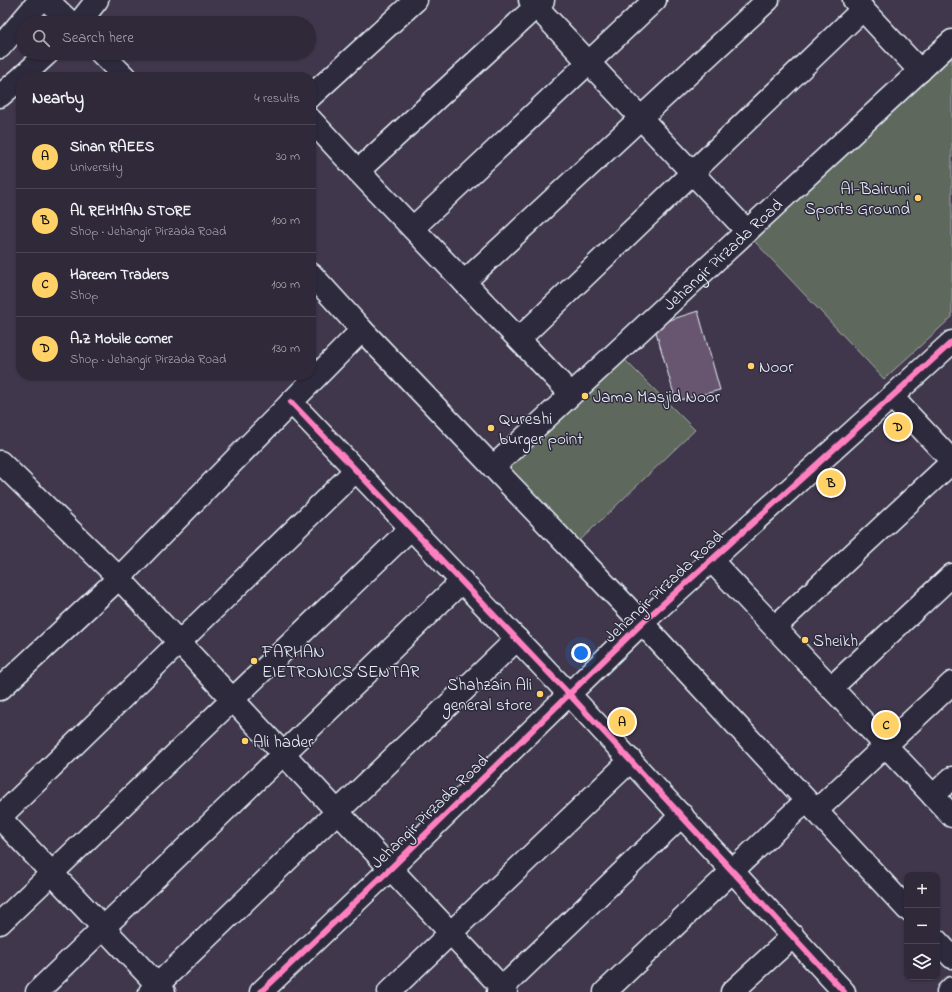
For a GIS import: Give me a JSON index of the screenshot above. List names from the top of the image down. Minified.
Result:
{"streets":{"street":["Jehangir Pirzada Road"]},"places":["Al-Bairuni Sports Ground","Noor","Jama Masjid Noor","Qureshi burger point","Sheikh","FARHAN EIETRONICS SENTAR","Shahzain Ali general store","Ali hader"],"page":{"search":"Search here","heading":["Nearby","4 results"],"list":[{"mark":"A","name":"Sinan RAEES","note":"University","value":"30 m"},{"mark":"B","name":"AL REHMAN STORE","note":"Shop · Jehangir Pirzada Road","value":"100 m"},{"mark":"C","name":"Hareem Traders","note":"Shop","value":"100 m"},{"mark":"D","name":"A.Z Mobile corner","note":"Shop · Jehangir Pirzada Road","value":"130 m"}],"pins":["D","B","A","C"],"map_buttons":["+","−"]}}
